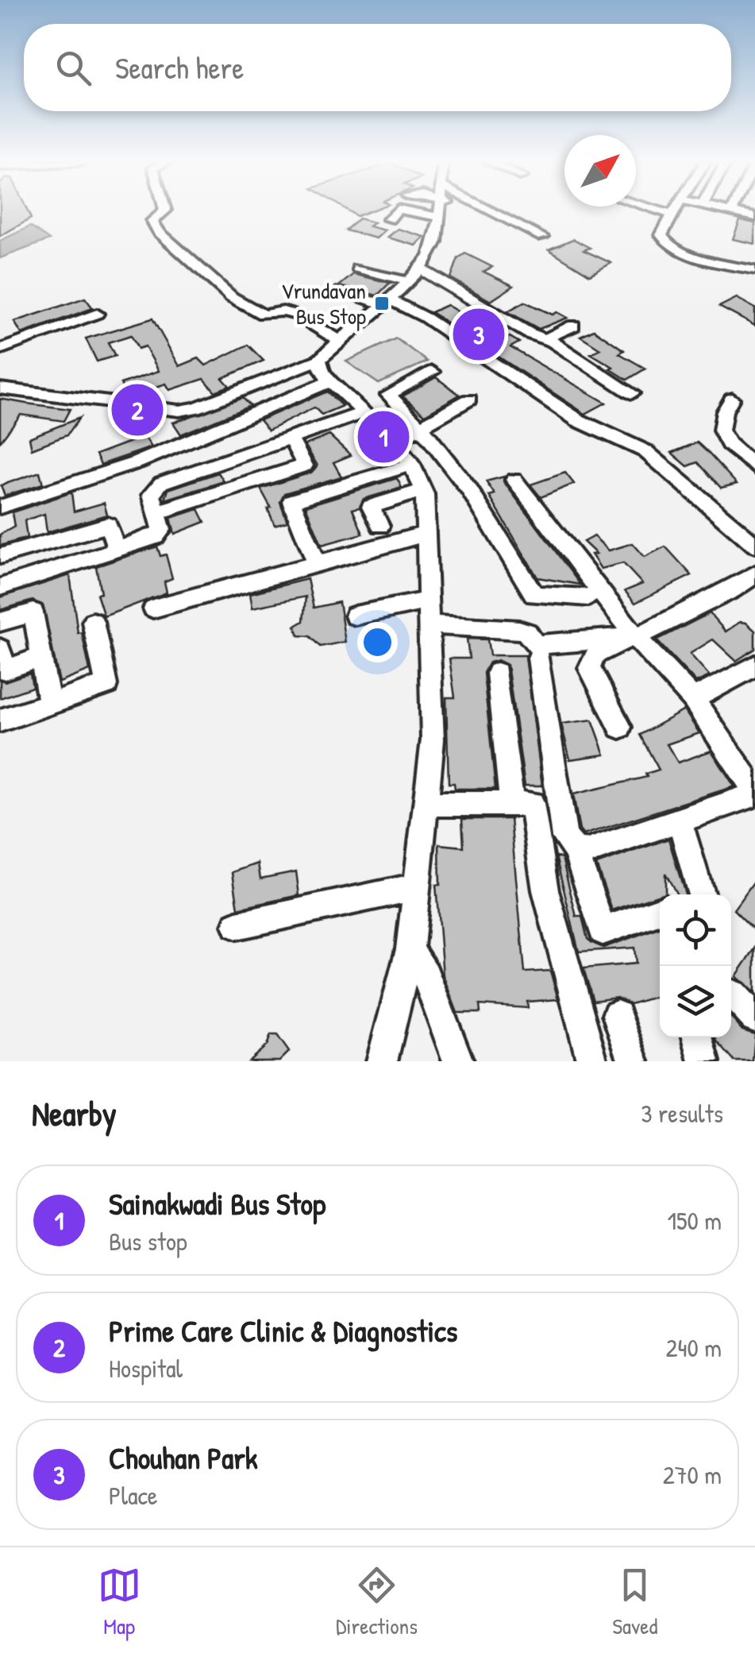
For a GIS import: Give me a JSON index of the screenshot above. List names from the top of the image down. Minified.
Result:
{"places":{"transit":["Vrundavan Bus Stop"]},"north":"top right","page":{"search":"Search here","pins":["3","2","1"],"heading":["Nearby","3 results"],"list":[{"mark":"1","name":"Sainakwadi Bus Stop","note":"Bus stop","value":"150 m"},{"mark":"2","name":"Prime Care Clinic & Diagnostics","note":"Hospital","value":"240 m"},{"mark":"3","name":"Chouhan Park","note":"Place","value":"270 m"}],"nav":["Map","Directions","Saved"]}}
